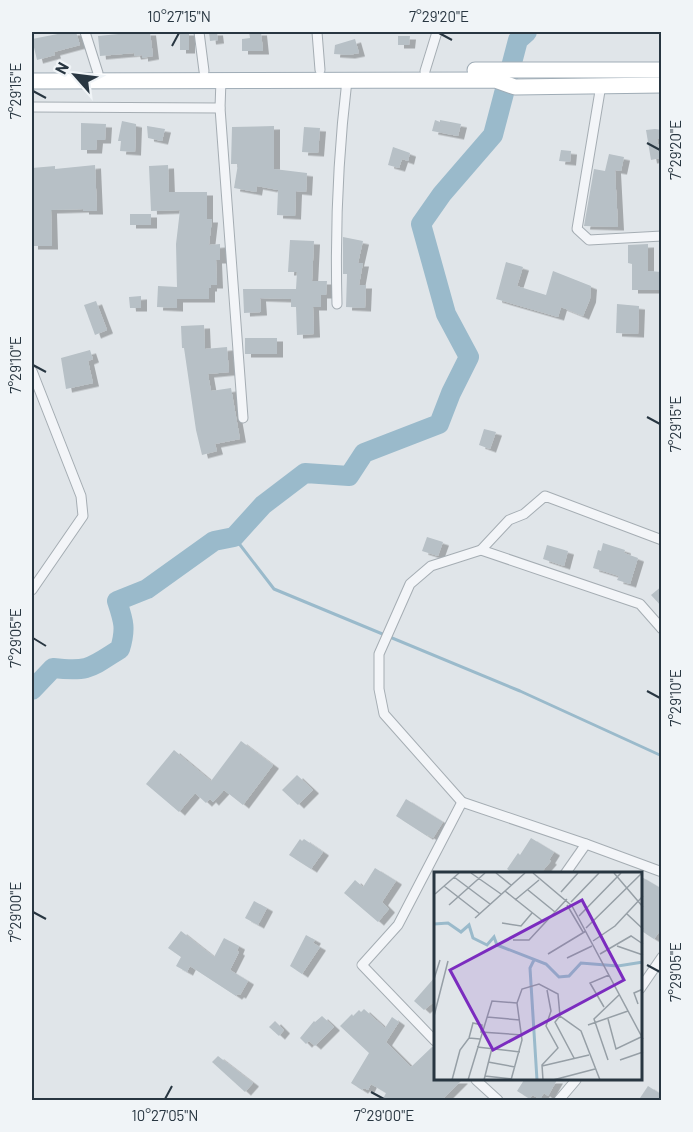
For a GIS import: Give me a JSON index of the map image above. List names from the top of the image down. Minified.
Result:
{"north":"top left","coordinates":["10°27'15\"N","7°29'20\"E","7°29'15\"E","7°29'10\"E","7°29'05\"E","7°29'00\"E","10°27'05\"N"]}
